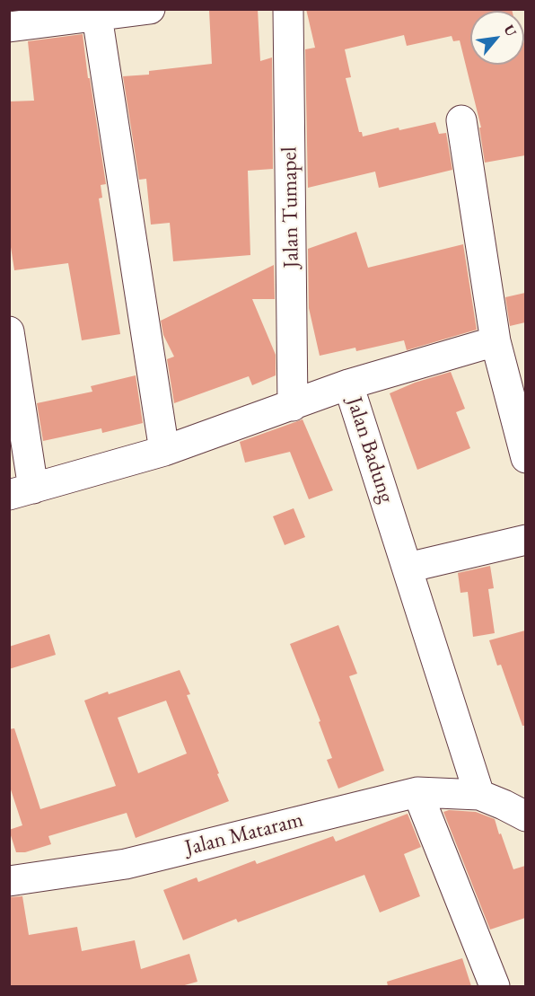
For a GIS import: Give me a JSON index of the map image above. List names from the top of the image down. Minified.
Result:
{"streets":{"street":["Jalan Tumapel","Jalan Badung","Jalan Mataram"]},"crossings":[["Jalan Tumapel","Jalan Badung"],["Jalan Badung","Jalan Mataram"]],"north":"top right"}
